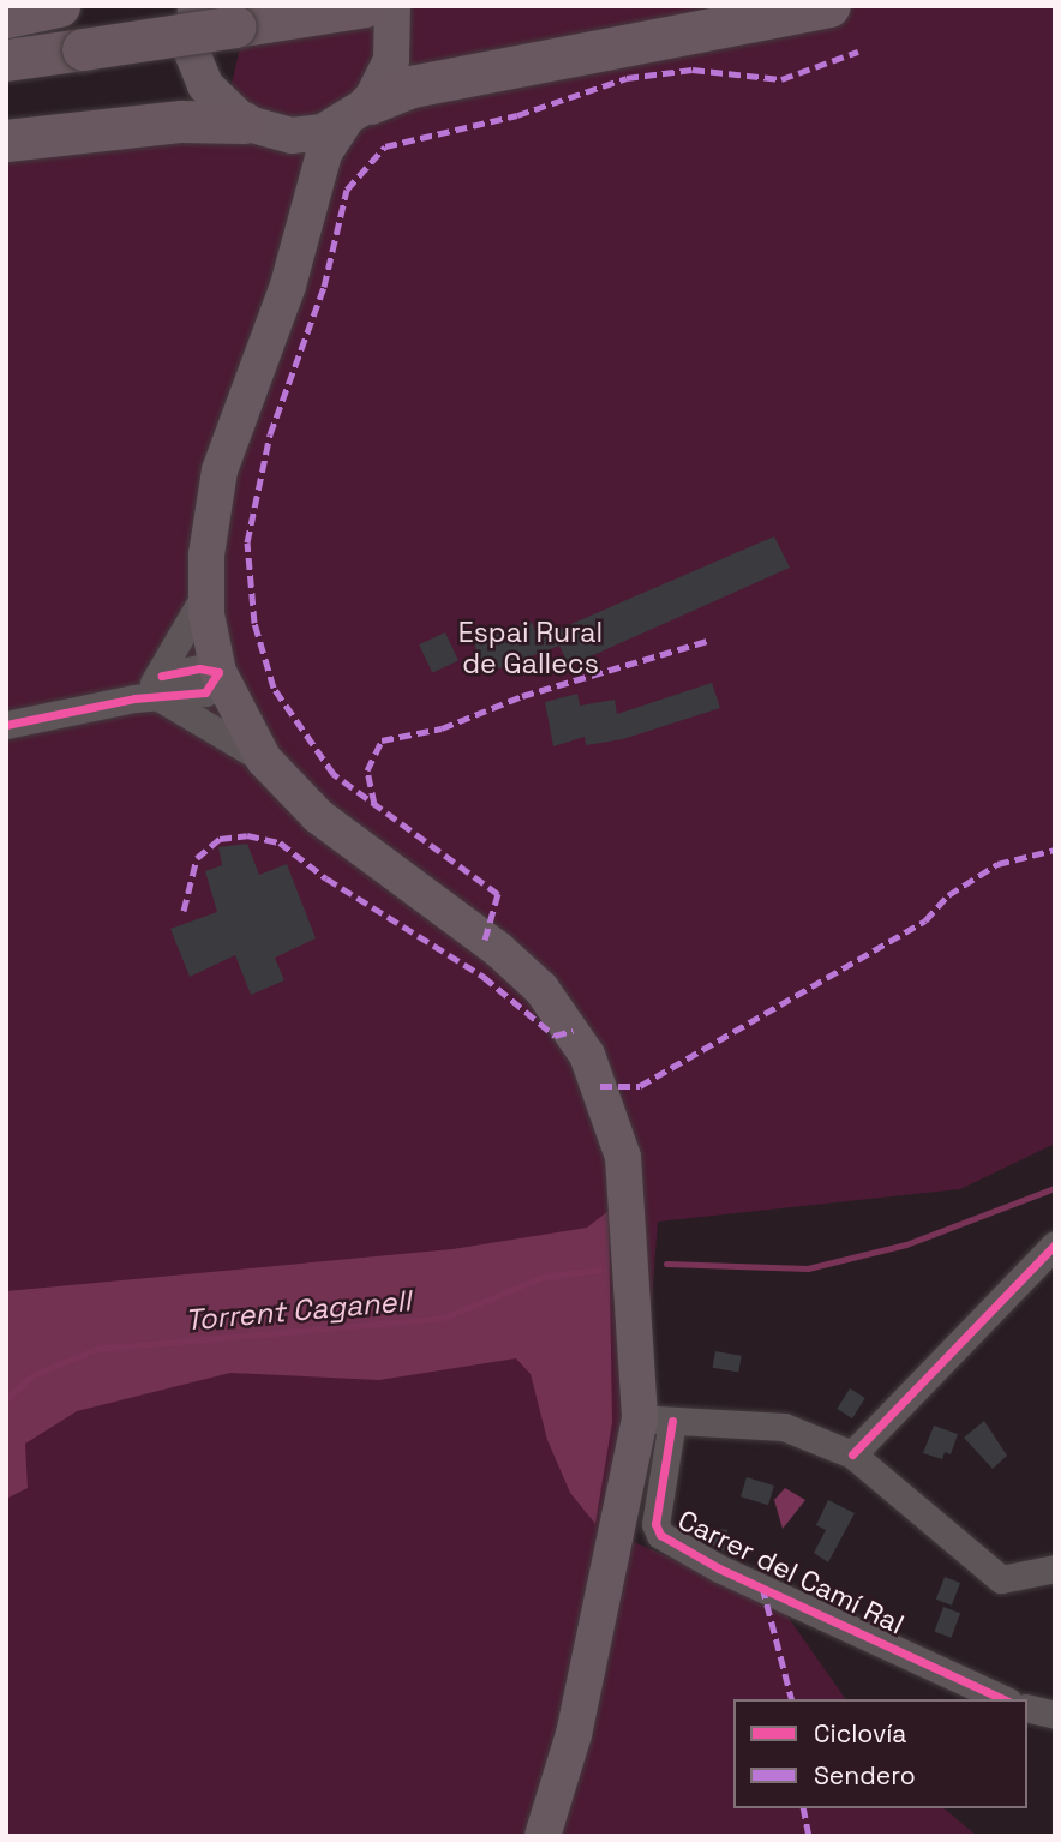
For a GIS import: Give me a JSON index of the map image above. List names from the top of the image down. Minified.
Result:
{"streets":{"street":["Carrer del Camí Ral"]},"water":["Torrent Caganell"],"parks":["Espai Rural de Gallecs"],"legend":["Ciclovía","Sendero"]}
